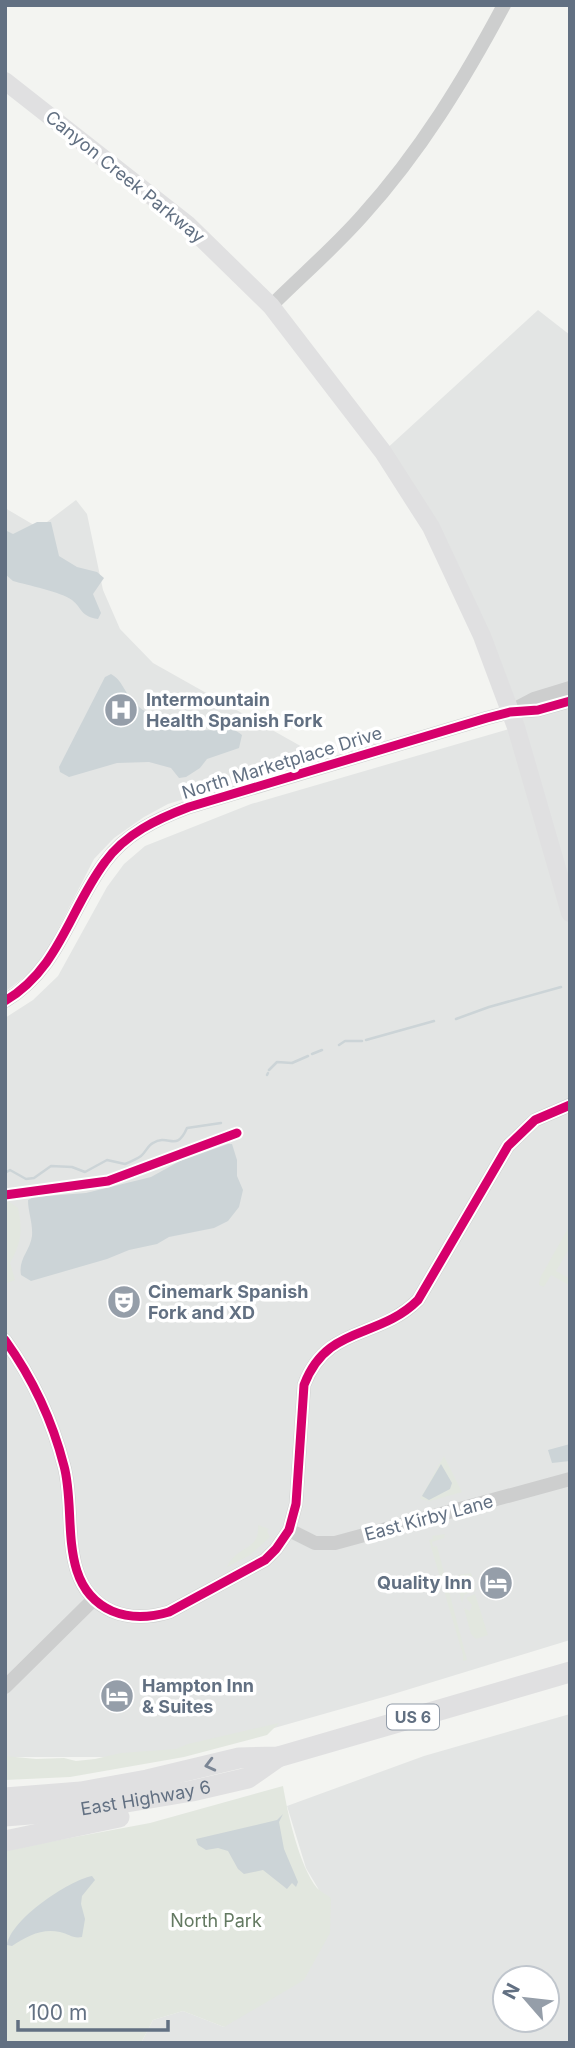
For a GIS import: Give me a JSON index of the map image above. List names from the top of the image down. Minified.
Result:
{"streets":{"highway":["US 6","East Highway 6"],"main road":["Canyon Creek Parkway"],"street":["North Marketplace Drive","East Kirby Lane"]},"crossings":[["Canyon Creek Parkway","North Marketplace Drive"],["US 6","East Highway 6"]],"parks":["North Park"],"places":{"hospital":["Intermountain Health Spanish Fork"],"theatre":["Cinemark Spanish Fork and XD"],"hotel":["Quality Inn","Hampton Inn & Suites"]},"scale_bar":"100 m","north":"top left"}
